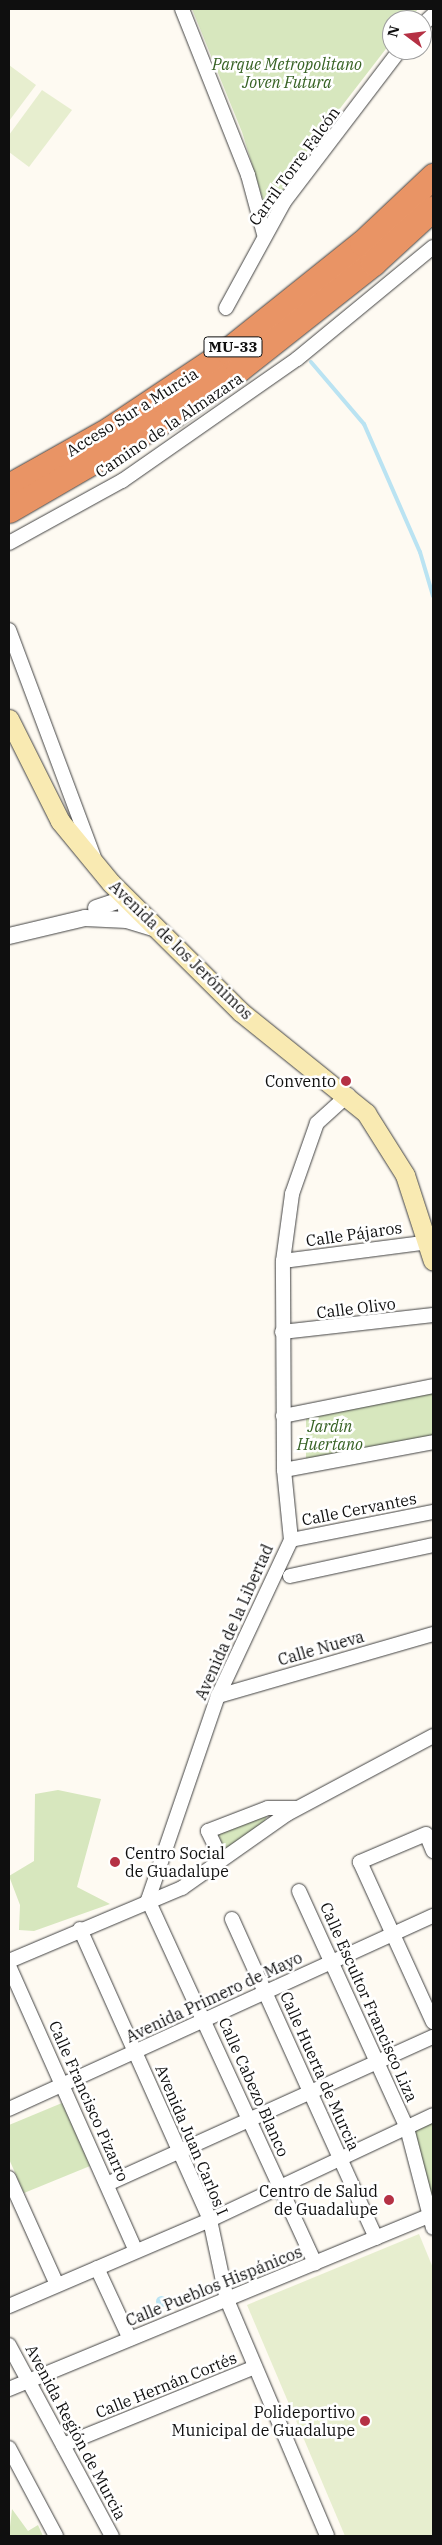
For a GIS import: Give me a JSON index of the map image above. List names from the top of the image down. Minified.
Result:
{"streets":{"highway":["MU-33","Acceso Sur a Murcia"],"main road":["Avenida de los Jerónimos"],"street":["Carril Torre Falcón","Camino de la Almazara","Calle Pájaros","Calle Olivo","Calle Cervantes","Avenida de la Libertad","Calle Nueva","Avenida Primero de Mayo","Calle Escultor Francisco Liza","Calle Huerta de Murcia","Calle Cabezo Blanco","Calle Francisco Pizarro","Avenida Juan Carlos I","Calle Pueblos Hispánicos","Calle Hernán Cortés","Avenida Región de Murcia"]},"crossings":[["Avenida de los Jerónimos","Calle Pájaros"],["Avenida de los Jerónimos","Avenida de la Libertad"],["Calle Pájaros","Avenida de la Libertad"],["Calle Olivo","Avenida de la Libertad"],["Calle Cervantes","Avenida de la Libertad"],["Avenida de la Libertad","Calle Nueva"],["Avenida de la Libertad","Calle Cabezo Blanco"],["Avenida Primero de Mayo","Calle Escultor Francisco Liza"],["Avenida Primero de Mayo","Calle Huerta de Murcia"],["Avenida Primero de Mayo","Calle Cabezo Blanco"],["Avenida Primero de Mayo","Calle Francisco Pizarro"],["Avenida Primero de Mayo","Avenida Juan Carlos I"],["Calle Escultor Francisco Liza","Calle Pueblos Hispánicos"],["Calle Huerta de Murcia","Calle Pueblos Hispánicos"],["Calle Cabezo Blanco","Calle Pueblos Hispánicos"],["Avenida Juan Carlos I","Calle Pueblos Hispánicos"],["Avenida Juan Carlos I","Calle Hernán Cortés"],["Calle Pueblos Hispánicos","Avenida Región de Murcia"],["Calle Hernán Cortés","Avenida Región de Murcia"]],"parks":["Parque Metropolitano Joven Futura","Jardín Huertano"],"places":["Convento","Centro Social de Guadalupe","Centro de Salud de Guadalupe","Polideportivo Municipal de Guadalupe"],"north":"left"}
